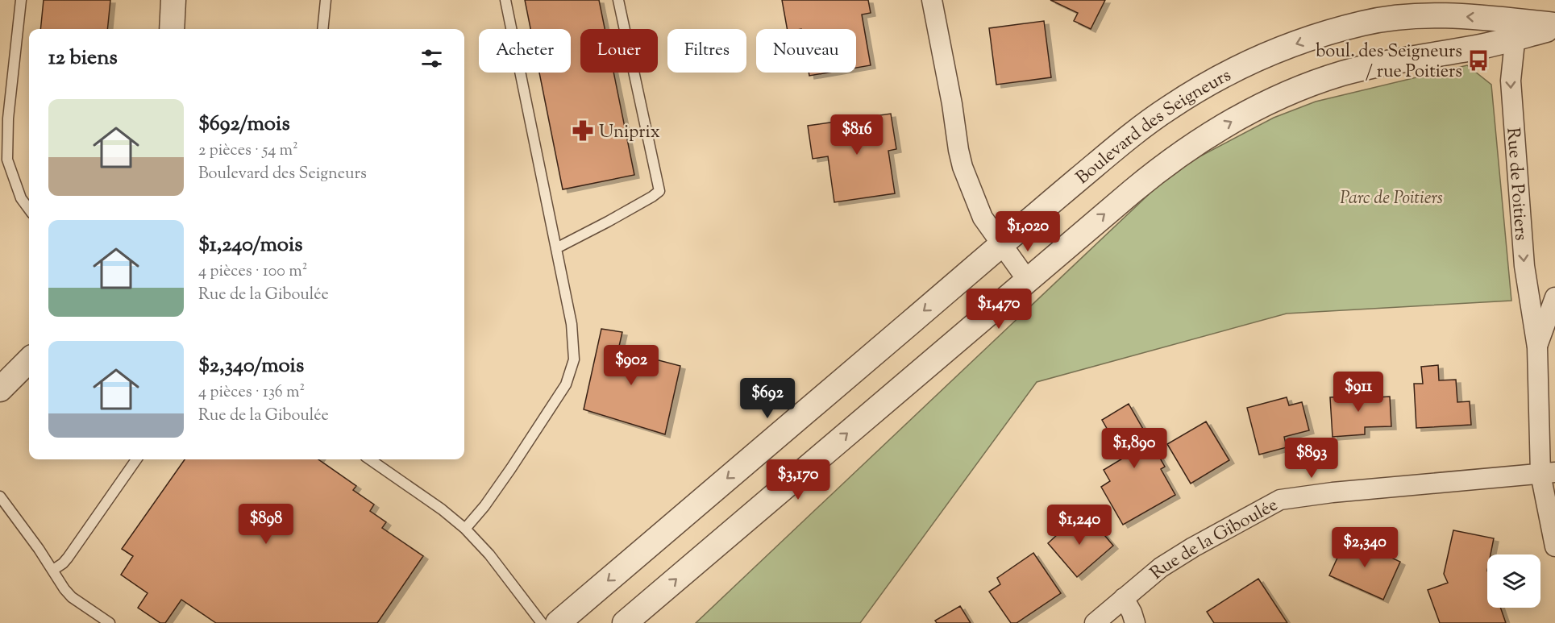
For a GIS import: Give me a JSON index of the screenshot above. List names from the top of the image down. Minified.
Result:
{"streets":{"street":["Boulevard des Seigneurs","Rue de Poitiers","Rue de la Giboulée"]},"crossings":[["Boulevard des Seigneurs","Rue de Poitiers"],["Rue de Poitiers","Rue de la Giboulée"]],"one_way":["Rue de Poitiers"],"parks":["Parc de Poitiers"],"places":{"bus stop":["boul. des Seigneurs / rue Poitiers"],"pharmacy":["Uniprix"]},"page":{"chip":["Acheter","Louer","Filtres","Nouveau"],"heading":"12 biens","list":[{"name":"$692/mois","note":"2 pièces · 54 m² · Boulevard des Seigneurs"},{"name":"$1,240/mois","note":"4 pièces · 100 m² · Rue de la Giboulée"},{"name":"$2,340/mois","note":"4 pièces · 136 m² · Rue de la Giboulée"}],"price":["$816","$1,020","$1,470","$902","$911","$692","$1,890","$893","$3,170","$898","$1,240","$2,340"]}}
